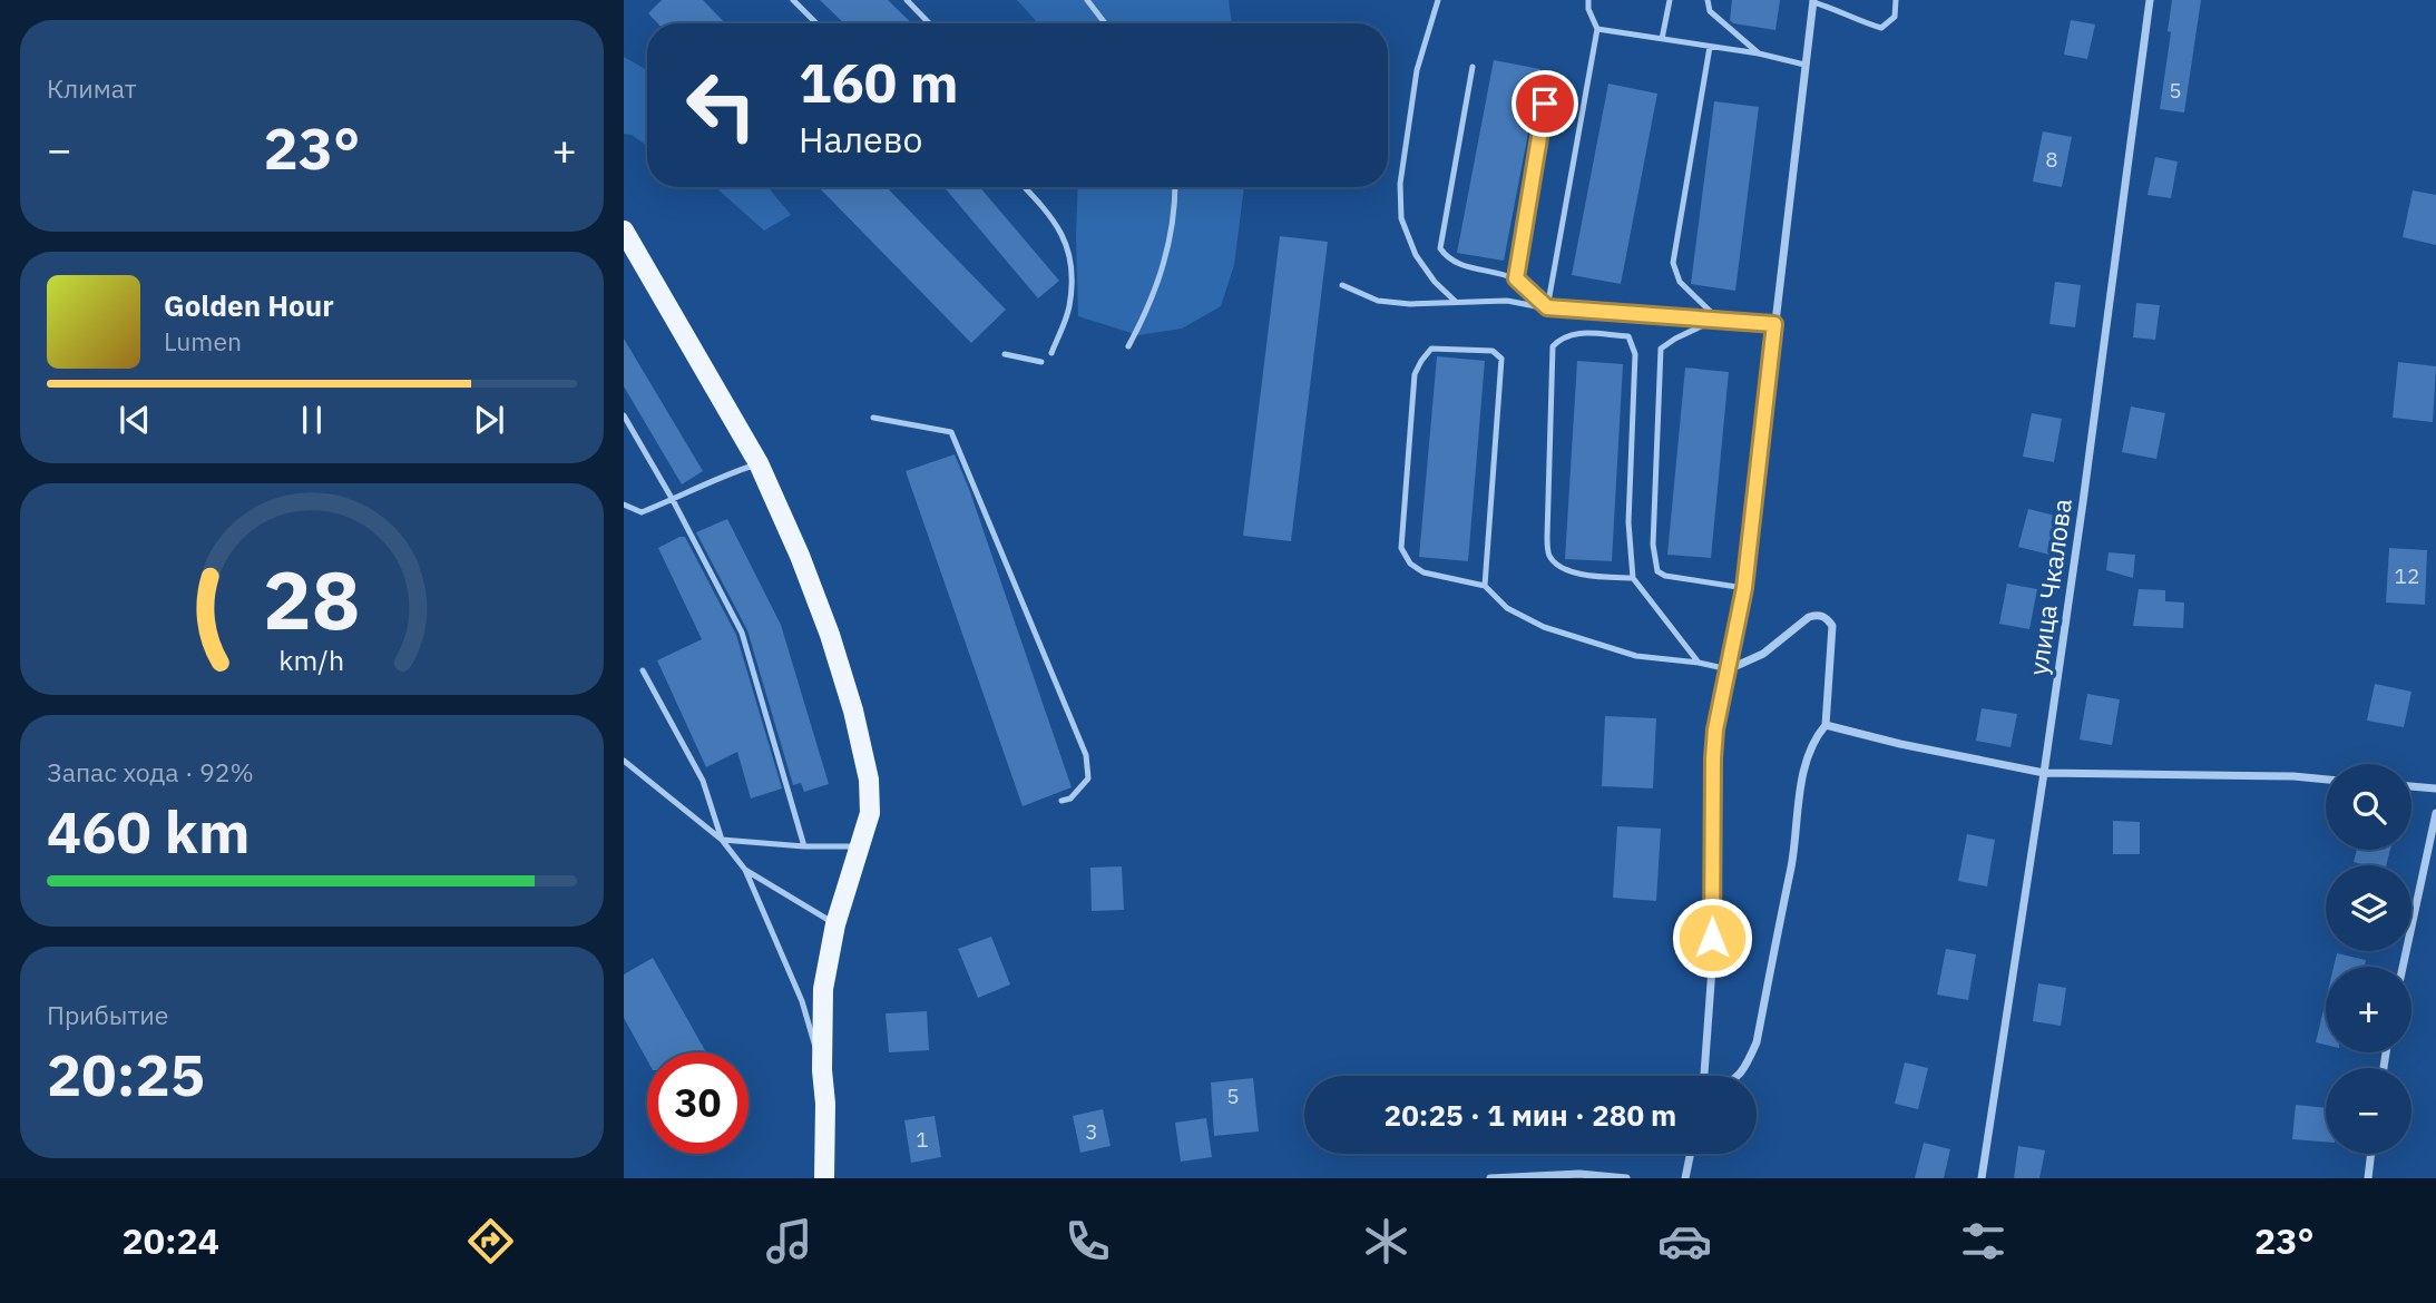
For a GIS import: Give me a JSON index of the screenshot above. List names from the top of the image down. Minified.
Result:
{"streets":{"street":["улица Чкалова"]},"house_numbers":["5","8","12","5","3","1"],"page":{"tile":["Климат",["Запас хода · 92%","460 km"],["Прибытие","20:25"]],"turn":["160 m","Налево"],"heat":["−","23°","+"],"song":["Golden Hour","Lumen"],"map_buttons":["+","−"],"limit":"30","trip":"20:25 · 1 мин · 280 m","tabs":["20:24","23°"],"gauge":["28","km/h"]}}
